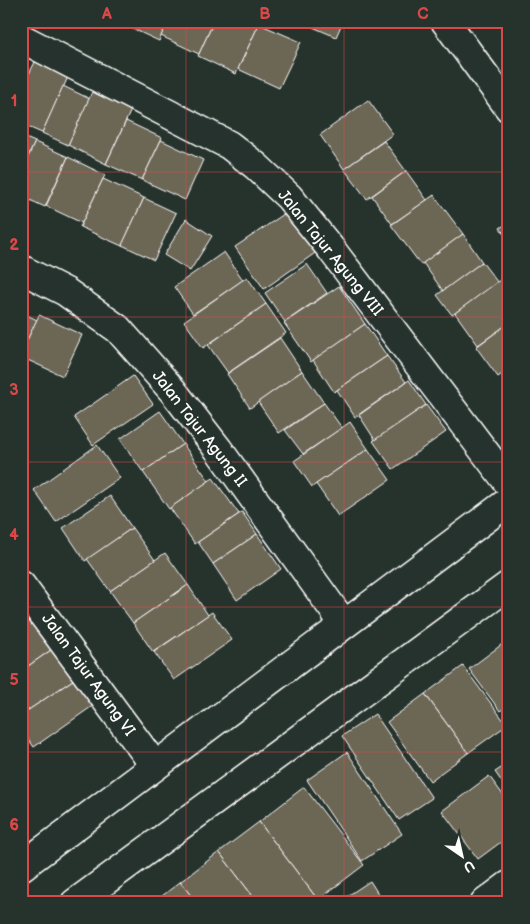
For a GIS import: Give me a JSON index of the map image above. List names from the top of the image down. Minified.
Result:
{"streets":{"street":["Jalan Tajur Agung VIII","Jalan Tajur Agung II","Jalan Tajur Agung VI"]},"north":"bottom right","grid":{"columns":["A","B","C"],"rows":["1","2","3","4","5","6"]}}
